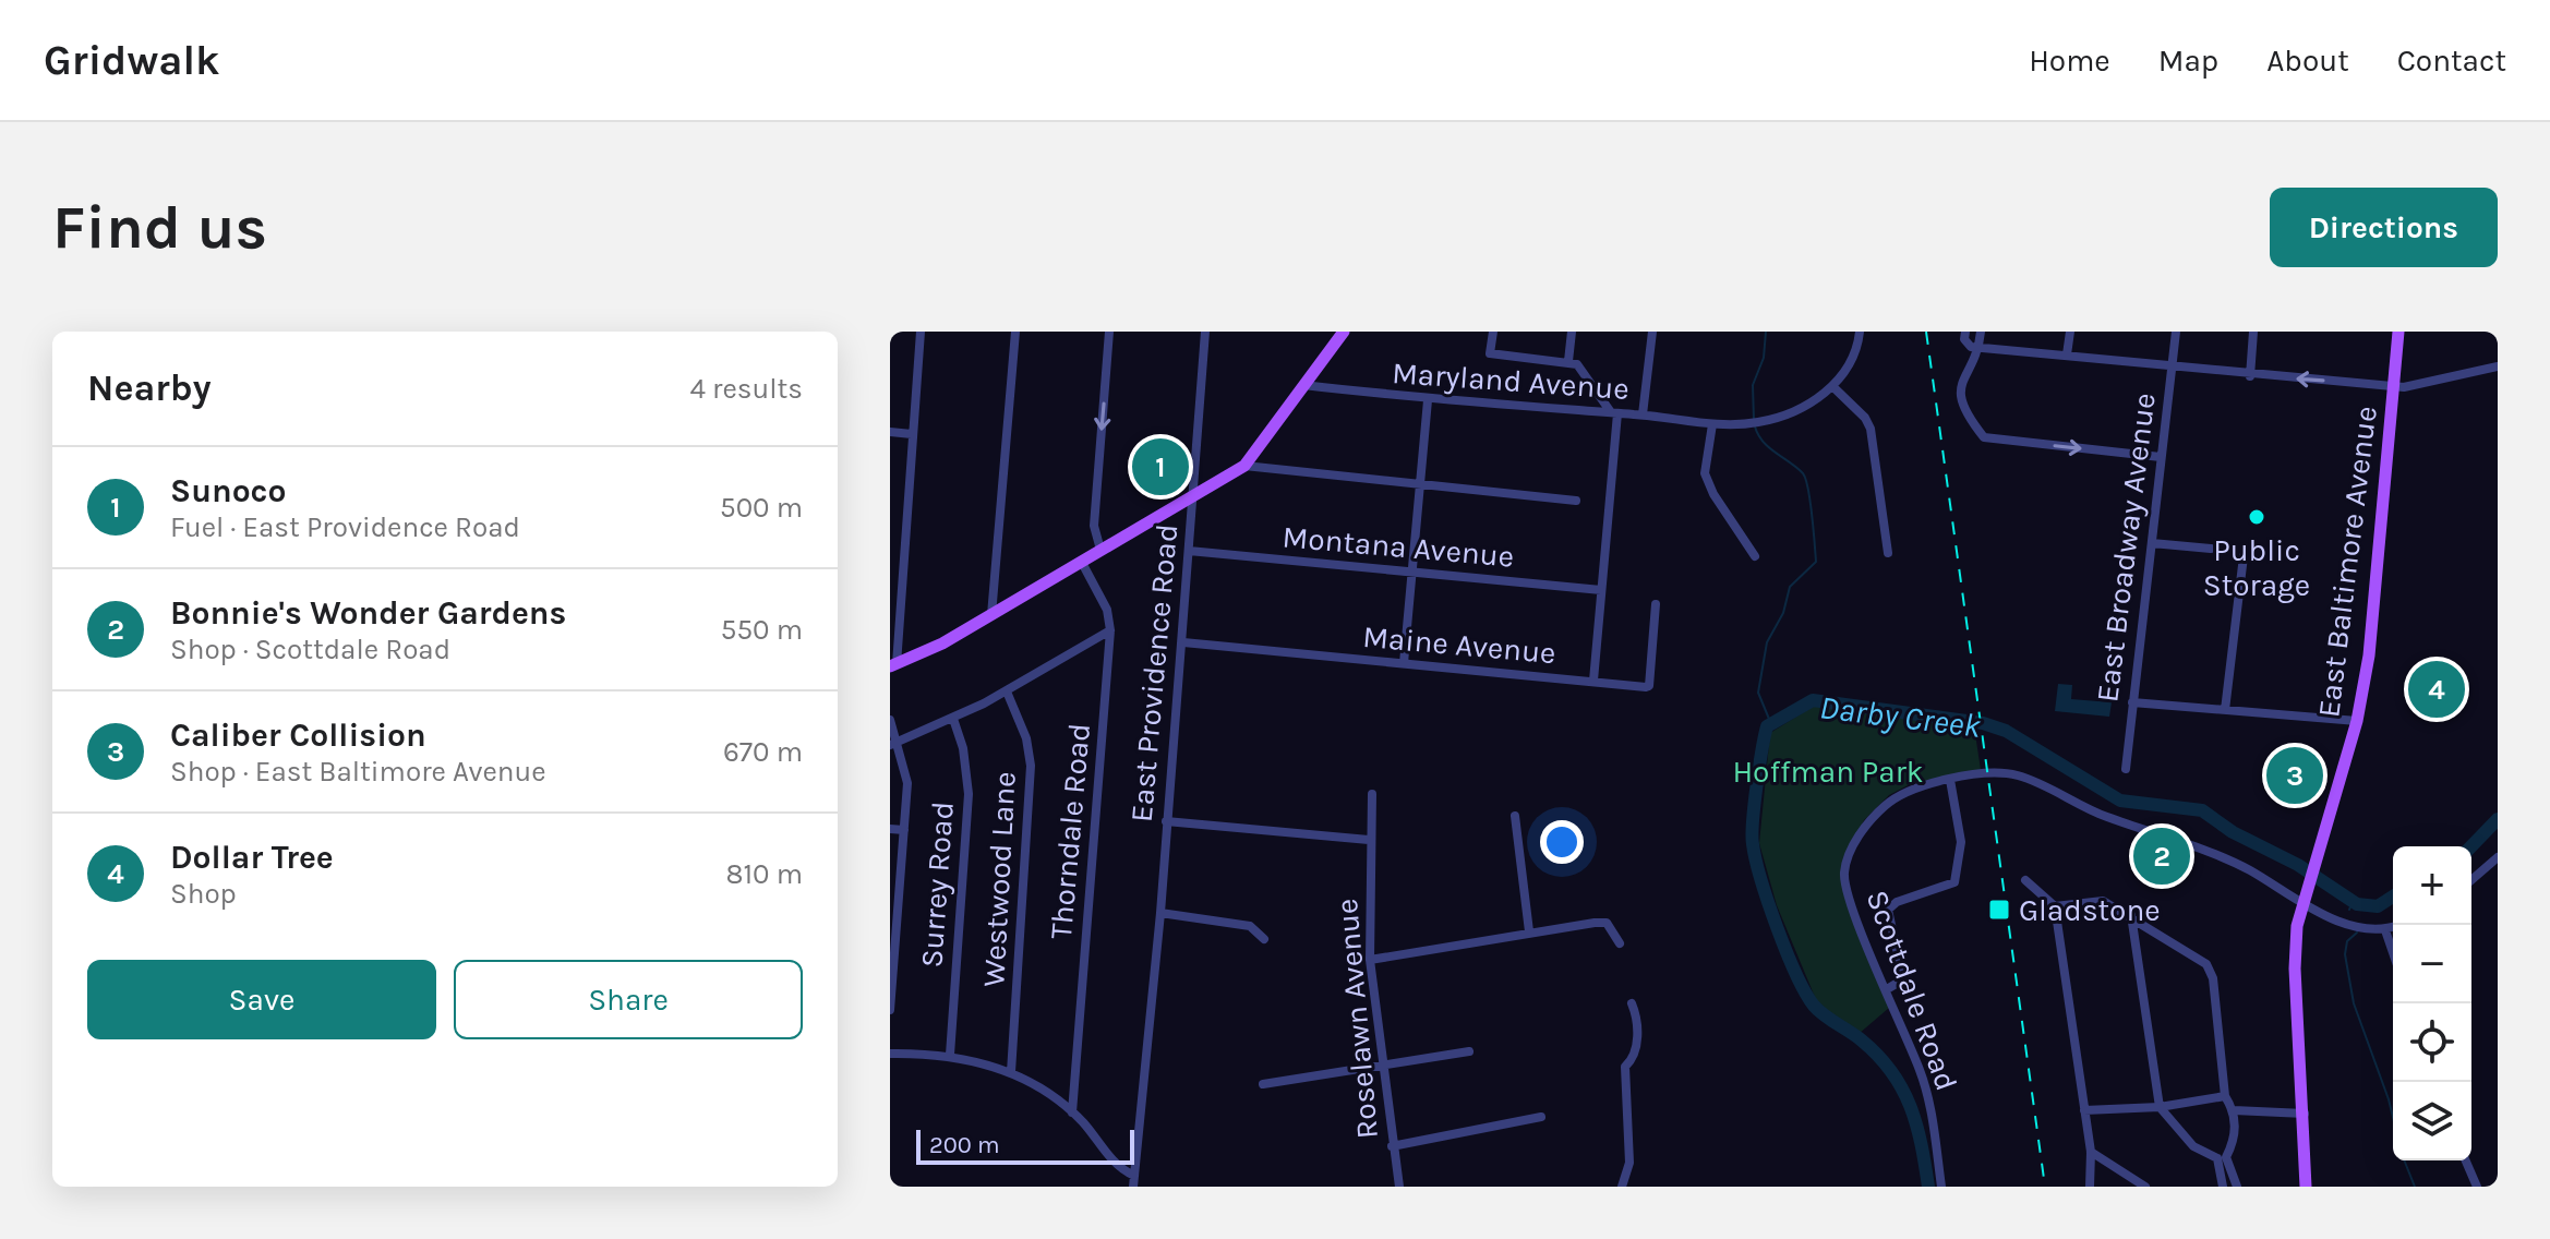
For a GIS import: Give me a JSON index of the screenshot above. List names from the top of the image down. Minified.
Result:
{"streets":{"main road":["East Baltimore Avenue"],"street":["Maryland Avenue","Montana Avenue","East Broadway Avenue","Maine Avenue","East Providence Road","Thorndale Road","Westwood Lane","Surrey Road","Scottdale Road","Roselawn Avenue"]},"crossings":[["Montana Avenue","East Providence Road"],["East Baltimore Avenue","Scottdale Road"],["Maine Avenue","East Providence Road"]],"water":["Darby Creek"],"parks":["Hoffman Park"],"places":{"other":["Public Storage"],"transit":["Gladstone"]},"scale_bar":"200 m","page":{"header":"Gridwalk","nav":["Home","Map","About","Contact"],"buttons":["Directions",["Save","Share"]],"title":"Find us","heading":["Nearby","4 results"],"pins":["1","4","3","2"],"list":[{"mark":"1","name":"Sunoco","note":"Fuel · East Providence Road","value":"500 m"},{"mark":"2","name":"Bonnie's Wonder Gardens","note":"Shop · Scottdale Road","value":"550 m"},{"mark":"3","name":"Caliber Collision","note":"Shop · East Baltimore Avenue","value":"670 m"},{"mark":"4","name":"Dollar Tree","note":"Shop","value":"810 m"}],"map_buttons":["+","−"],"scale":"200 m"}}
